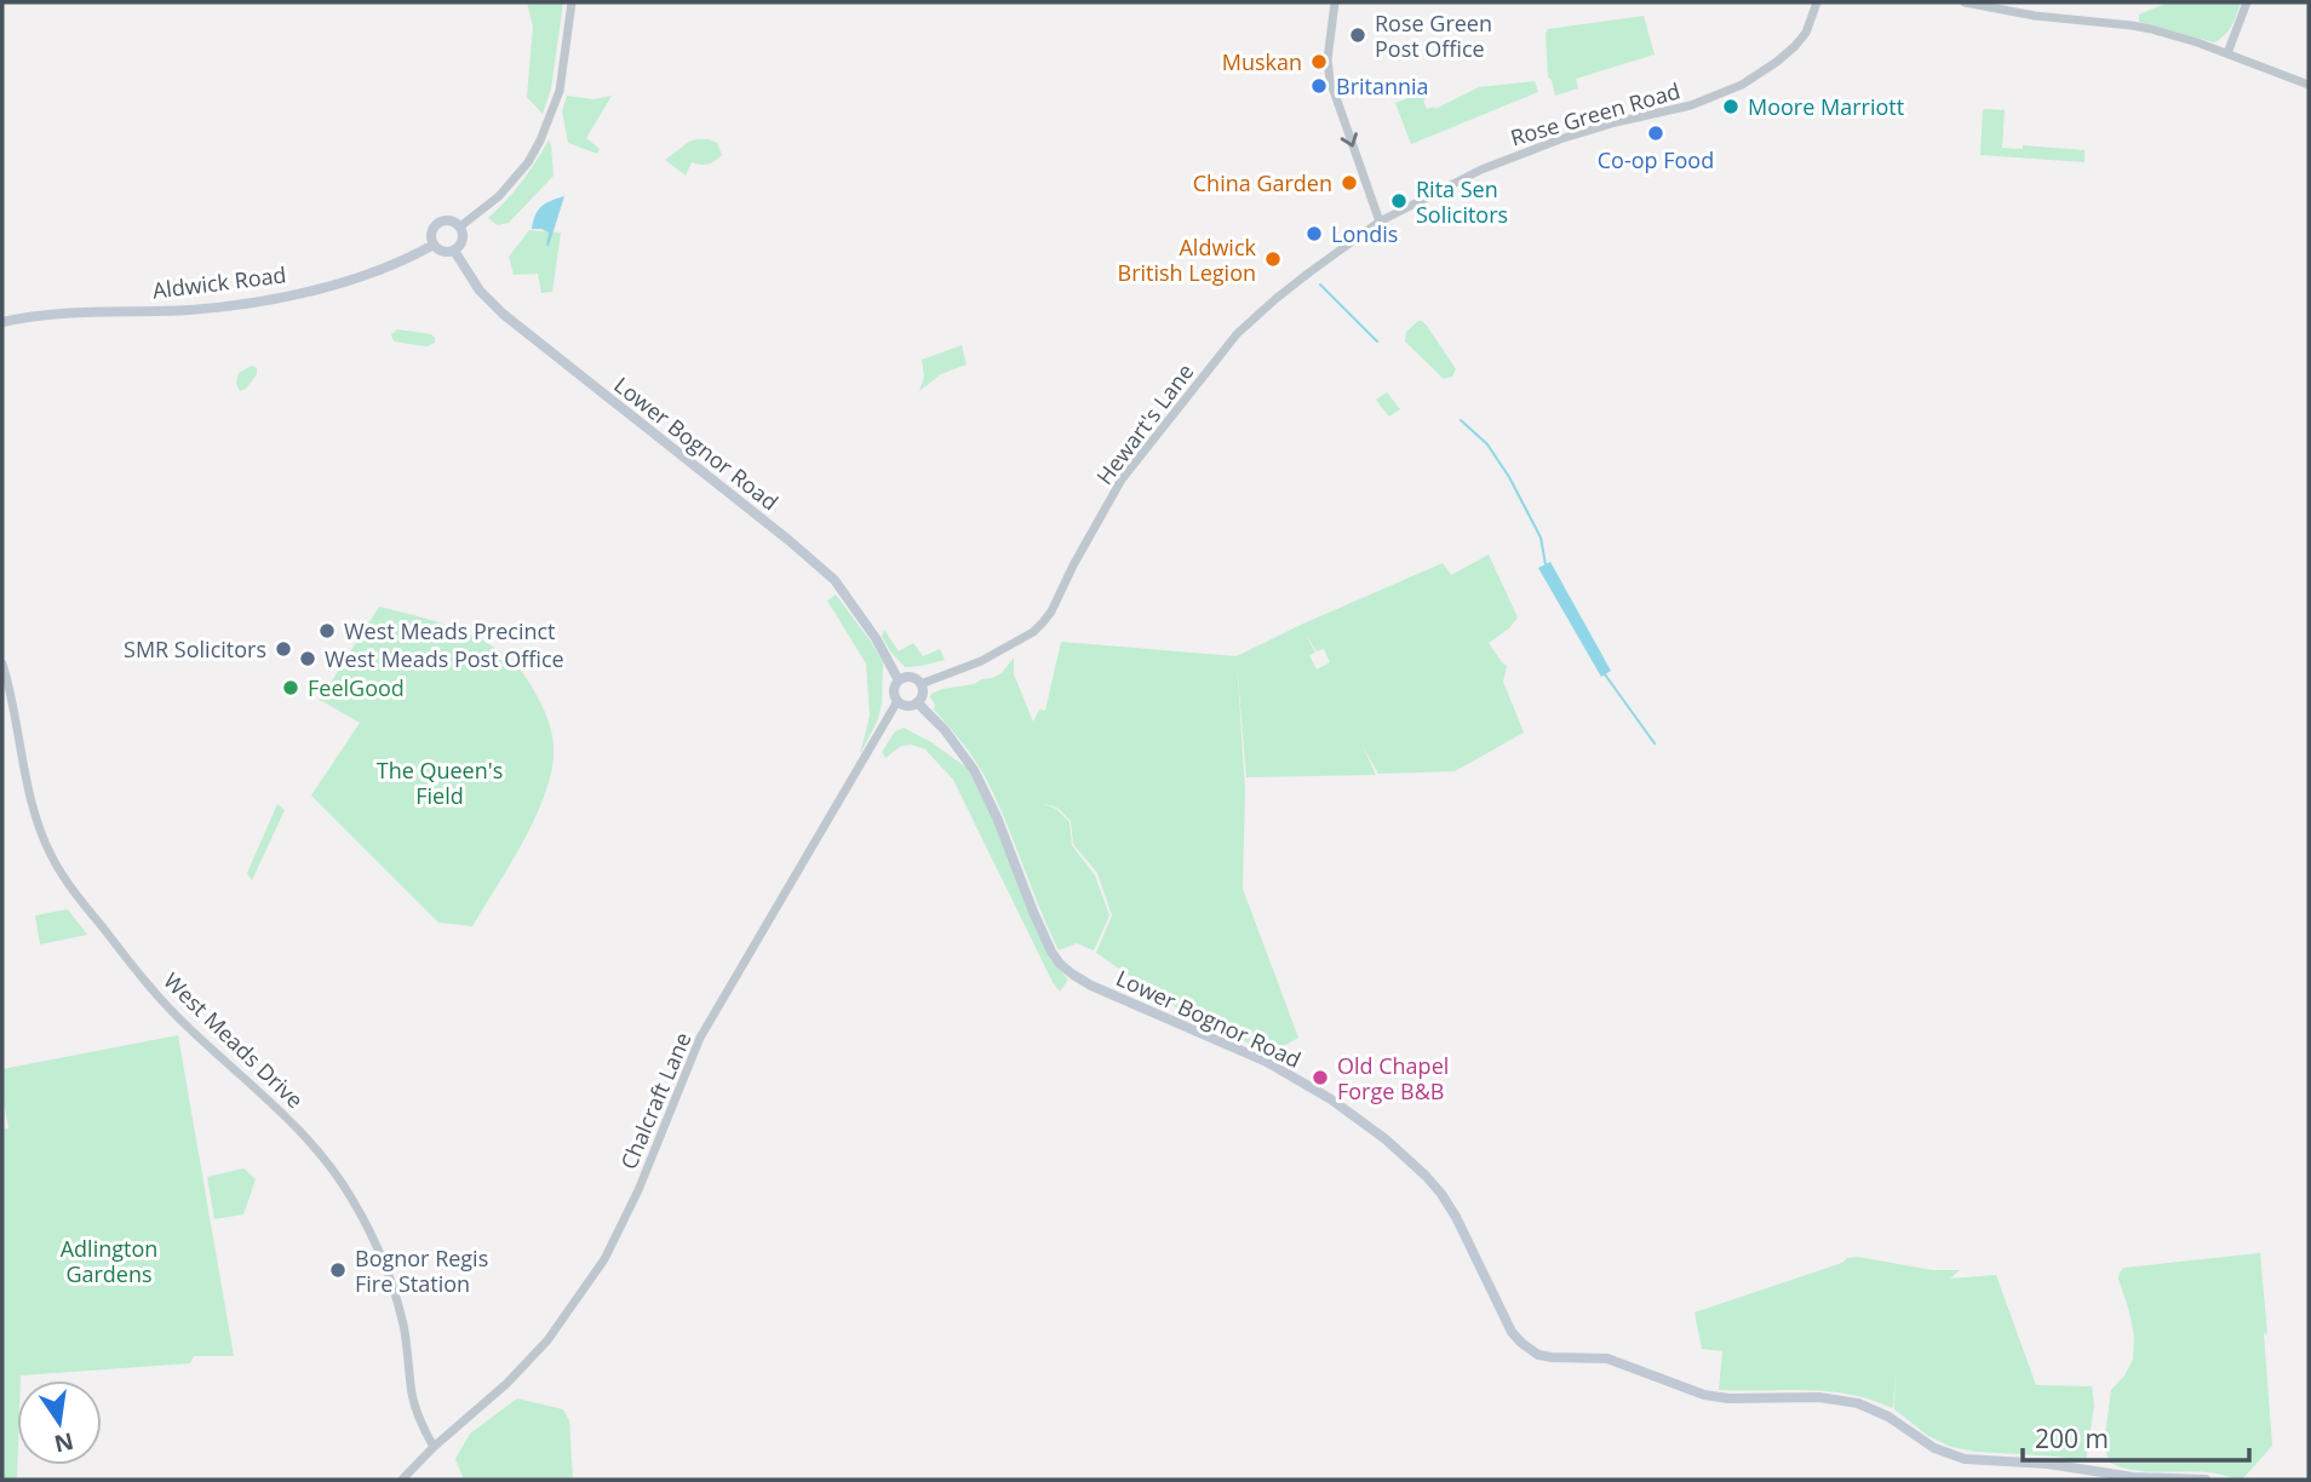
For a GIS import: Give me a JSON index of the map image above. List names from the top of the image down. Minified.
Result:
{"streets":{"main road":["Aldwick Road","Lower Bognor Road"],"street":["Rose Green Road","Hewart's Lane","West Meads Drive","Chalcraft Lane"]},"crossings":[["Rose Green Road","Hewart's Lane"],["Aldwick Road","Lower Bognor Road"],["Hewart's Lane","Lower Bognor Road"],["Hewart's Lane","Chalcraft Lane"],["Lower Bognor Road","Chalcraft Lane"],["West Meads Drive","Chalcraft Lane"]],"parks":["The Queen's Field","Adlington Gardens"],"places":["Rose Green Post Office","Muskan","Britannia","Moore Marriott","Co-op Food","China Garden","Rita Sen Solicitors","Londis","Aldwick British Legion","West Meads Precinct","SMR Solicitors","West Meads Post Office","FeelGood","Old Chapel Forge B&B","Bognor Regis Fire Station"],"scale_bar":"200 m","north":"bottom"}
